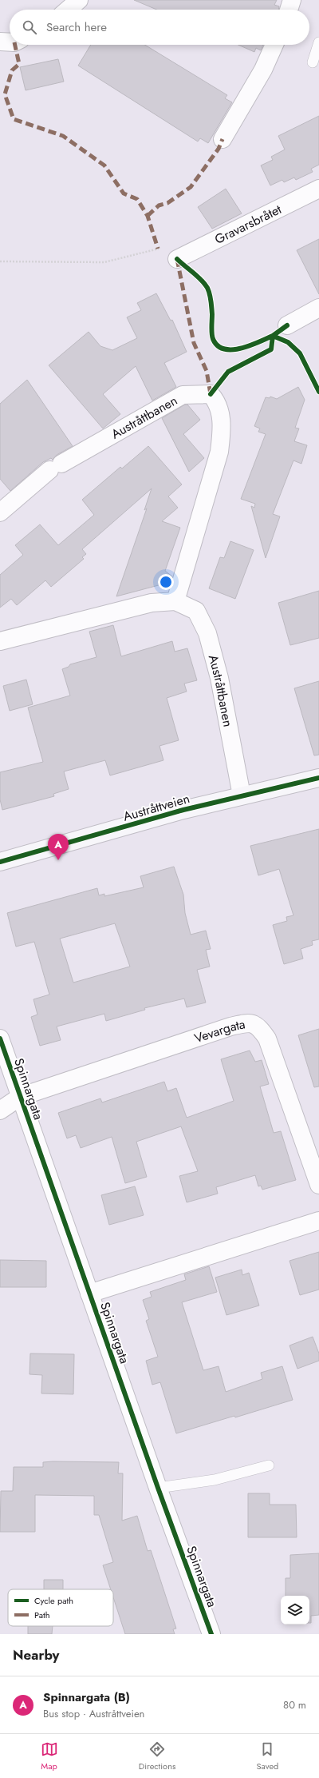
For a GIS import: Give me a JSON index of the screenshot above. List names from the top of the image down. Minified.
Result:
{"streets":{"main road":["Austråttveien"],"street":["Gravarsbråtet","Austråttbanen","Vevargata","Spinnargata"]},"crossings":[["Austråttbanen","Austråttveien"],["Vevargata","Spinnargata"]],"legend":["Cycle path","Path"],"page":{"search":"Search here","pins":"A","heading":"Nearby","list":[{"mark":"A","name":"Spinnargata (B)","note":"Bus stop · Austråttveien","value":"80 m"}],"nav":["Map","Directions","Saved"]}}
